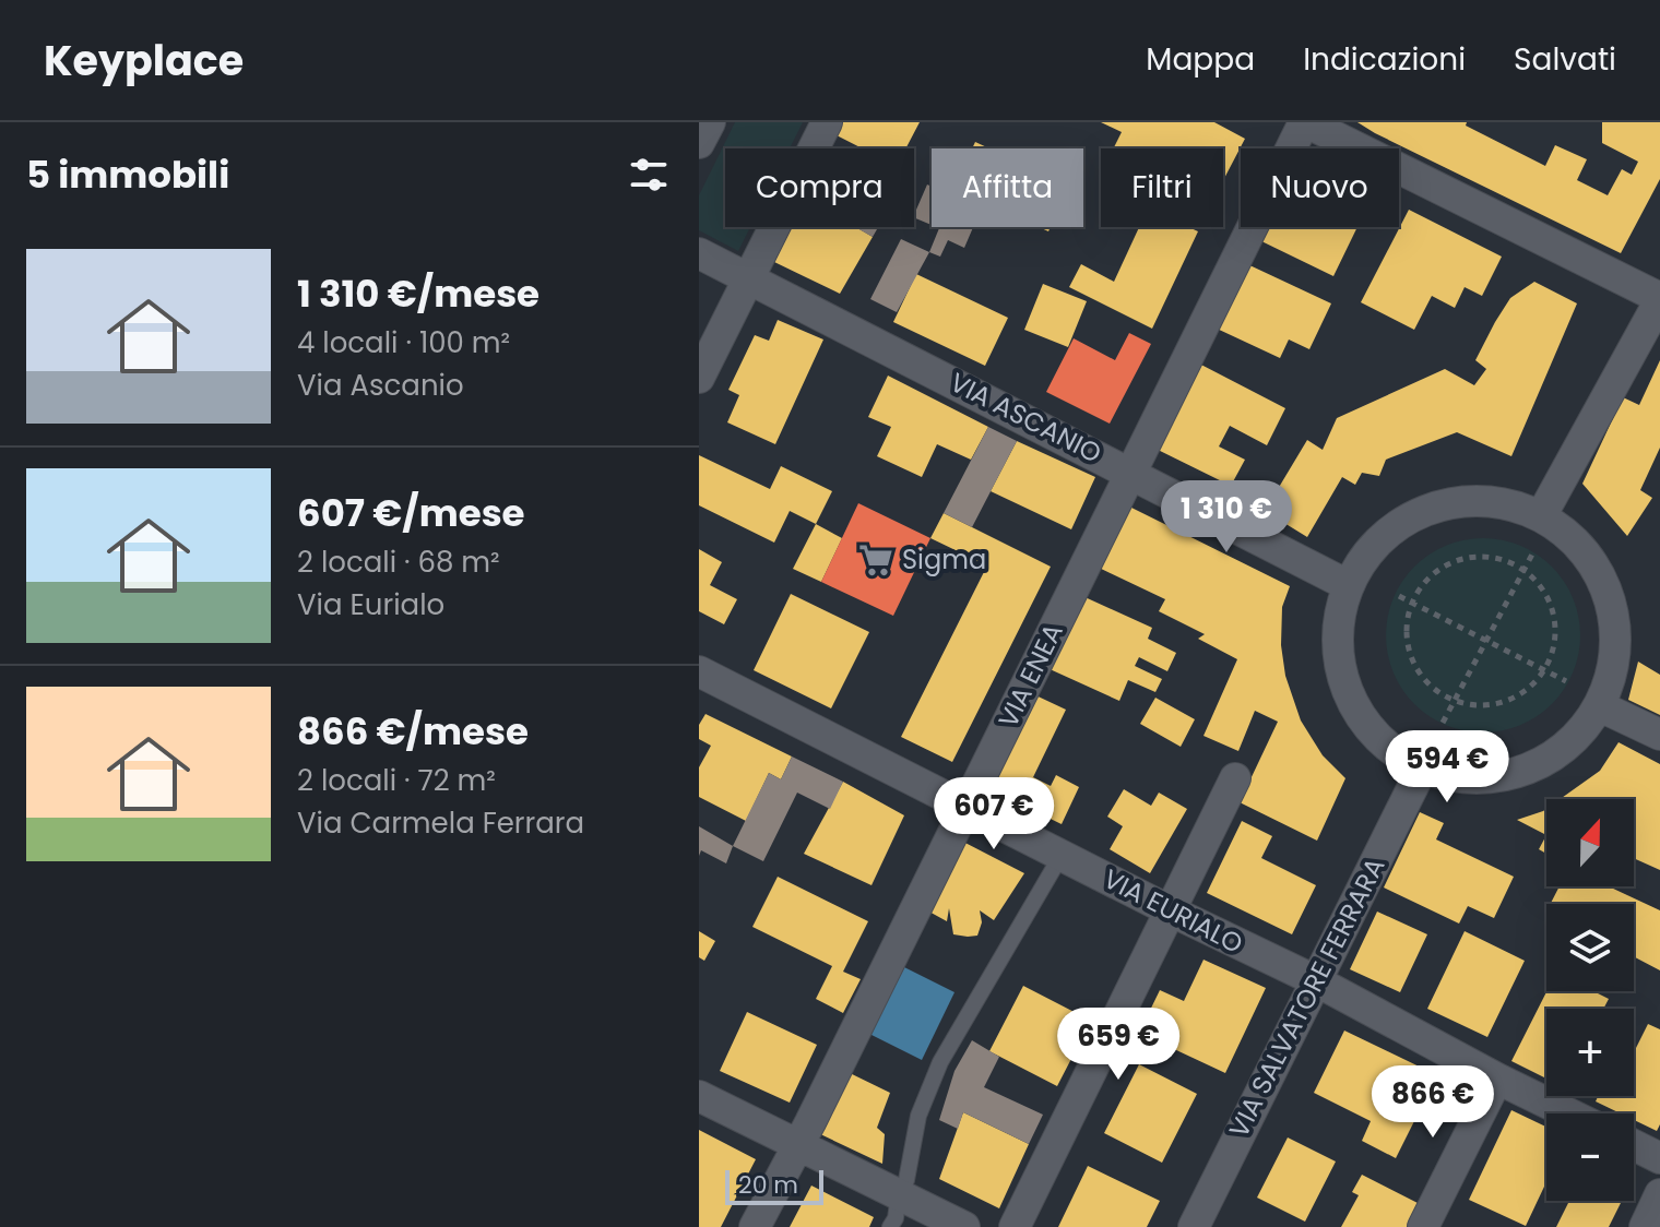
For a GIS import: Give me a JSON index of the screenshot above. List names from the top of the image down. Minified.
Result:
{"streets":{"street":["VIA ASCANIO","VIA ENEA","VIA EURIALO","VIA SALVATORE FERRARA"]},"crossings":[["VIA ASCANIO","VIA ENEA"],["VIA ENEA","VIA EURIALO"],["VIA EURIALO","VIA SALVATORE FERRARA"]],"places":{"supermarket":["Sigma"]},"scale_bar":"20 m","north":"top","page":{"header":"Keyplace","nav":["Mappa","Indicazioni","Salvati"],"heading":"5 immobili","chip":["Compra","Affitta","Filtri","Nuovo"],"list":[{"name":"1 310 €/mese","note":"4 locali · 100 m² · Via Ascanio"},{"name":"607 €/mese","note":"2 locali · 68 m² · Via Eurialo"},{"name":"866 €/mese","note":"2 locali · 72 m² · Via Carmela Ferrara"}],"price":["1 310 €","594 €","607 €","659 €","866 €"],"map_buttons":["+","−"],"scale":"20 m"}}
